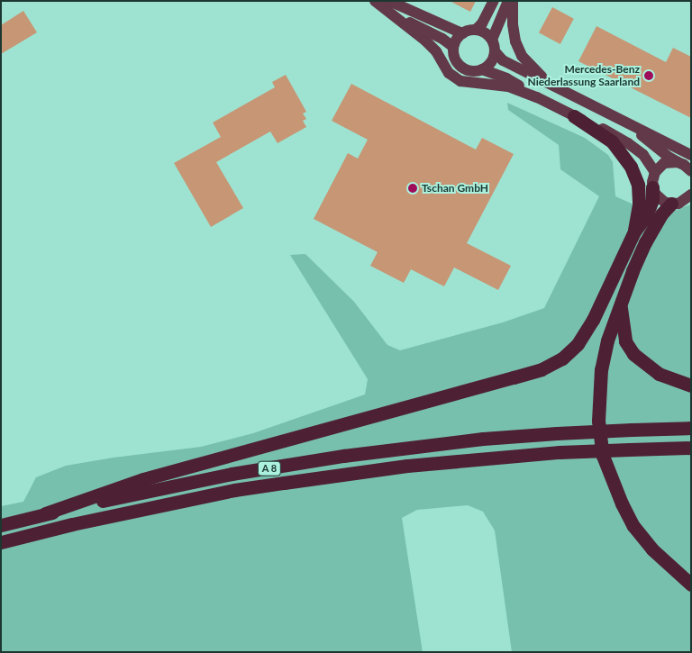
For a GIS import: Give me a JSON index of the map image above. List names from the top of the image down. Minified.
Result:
{"streets":{"highway":["A 8"]},"places":["Mercedes-Benz Niederlassung Saarland","Tschan GmbH"]}
